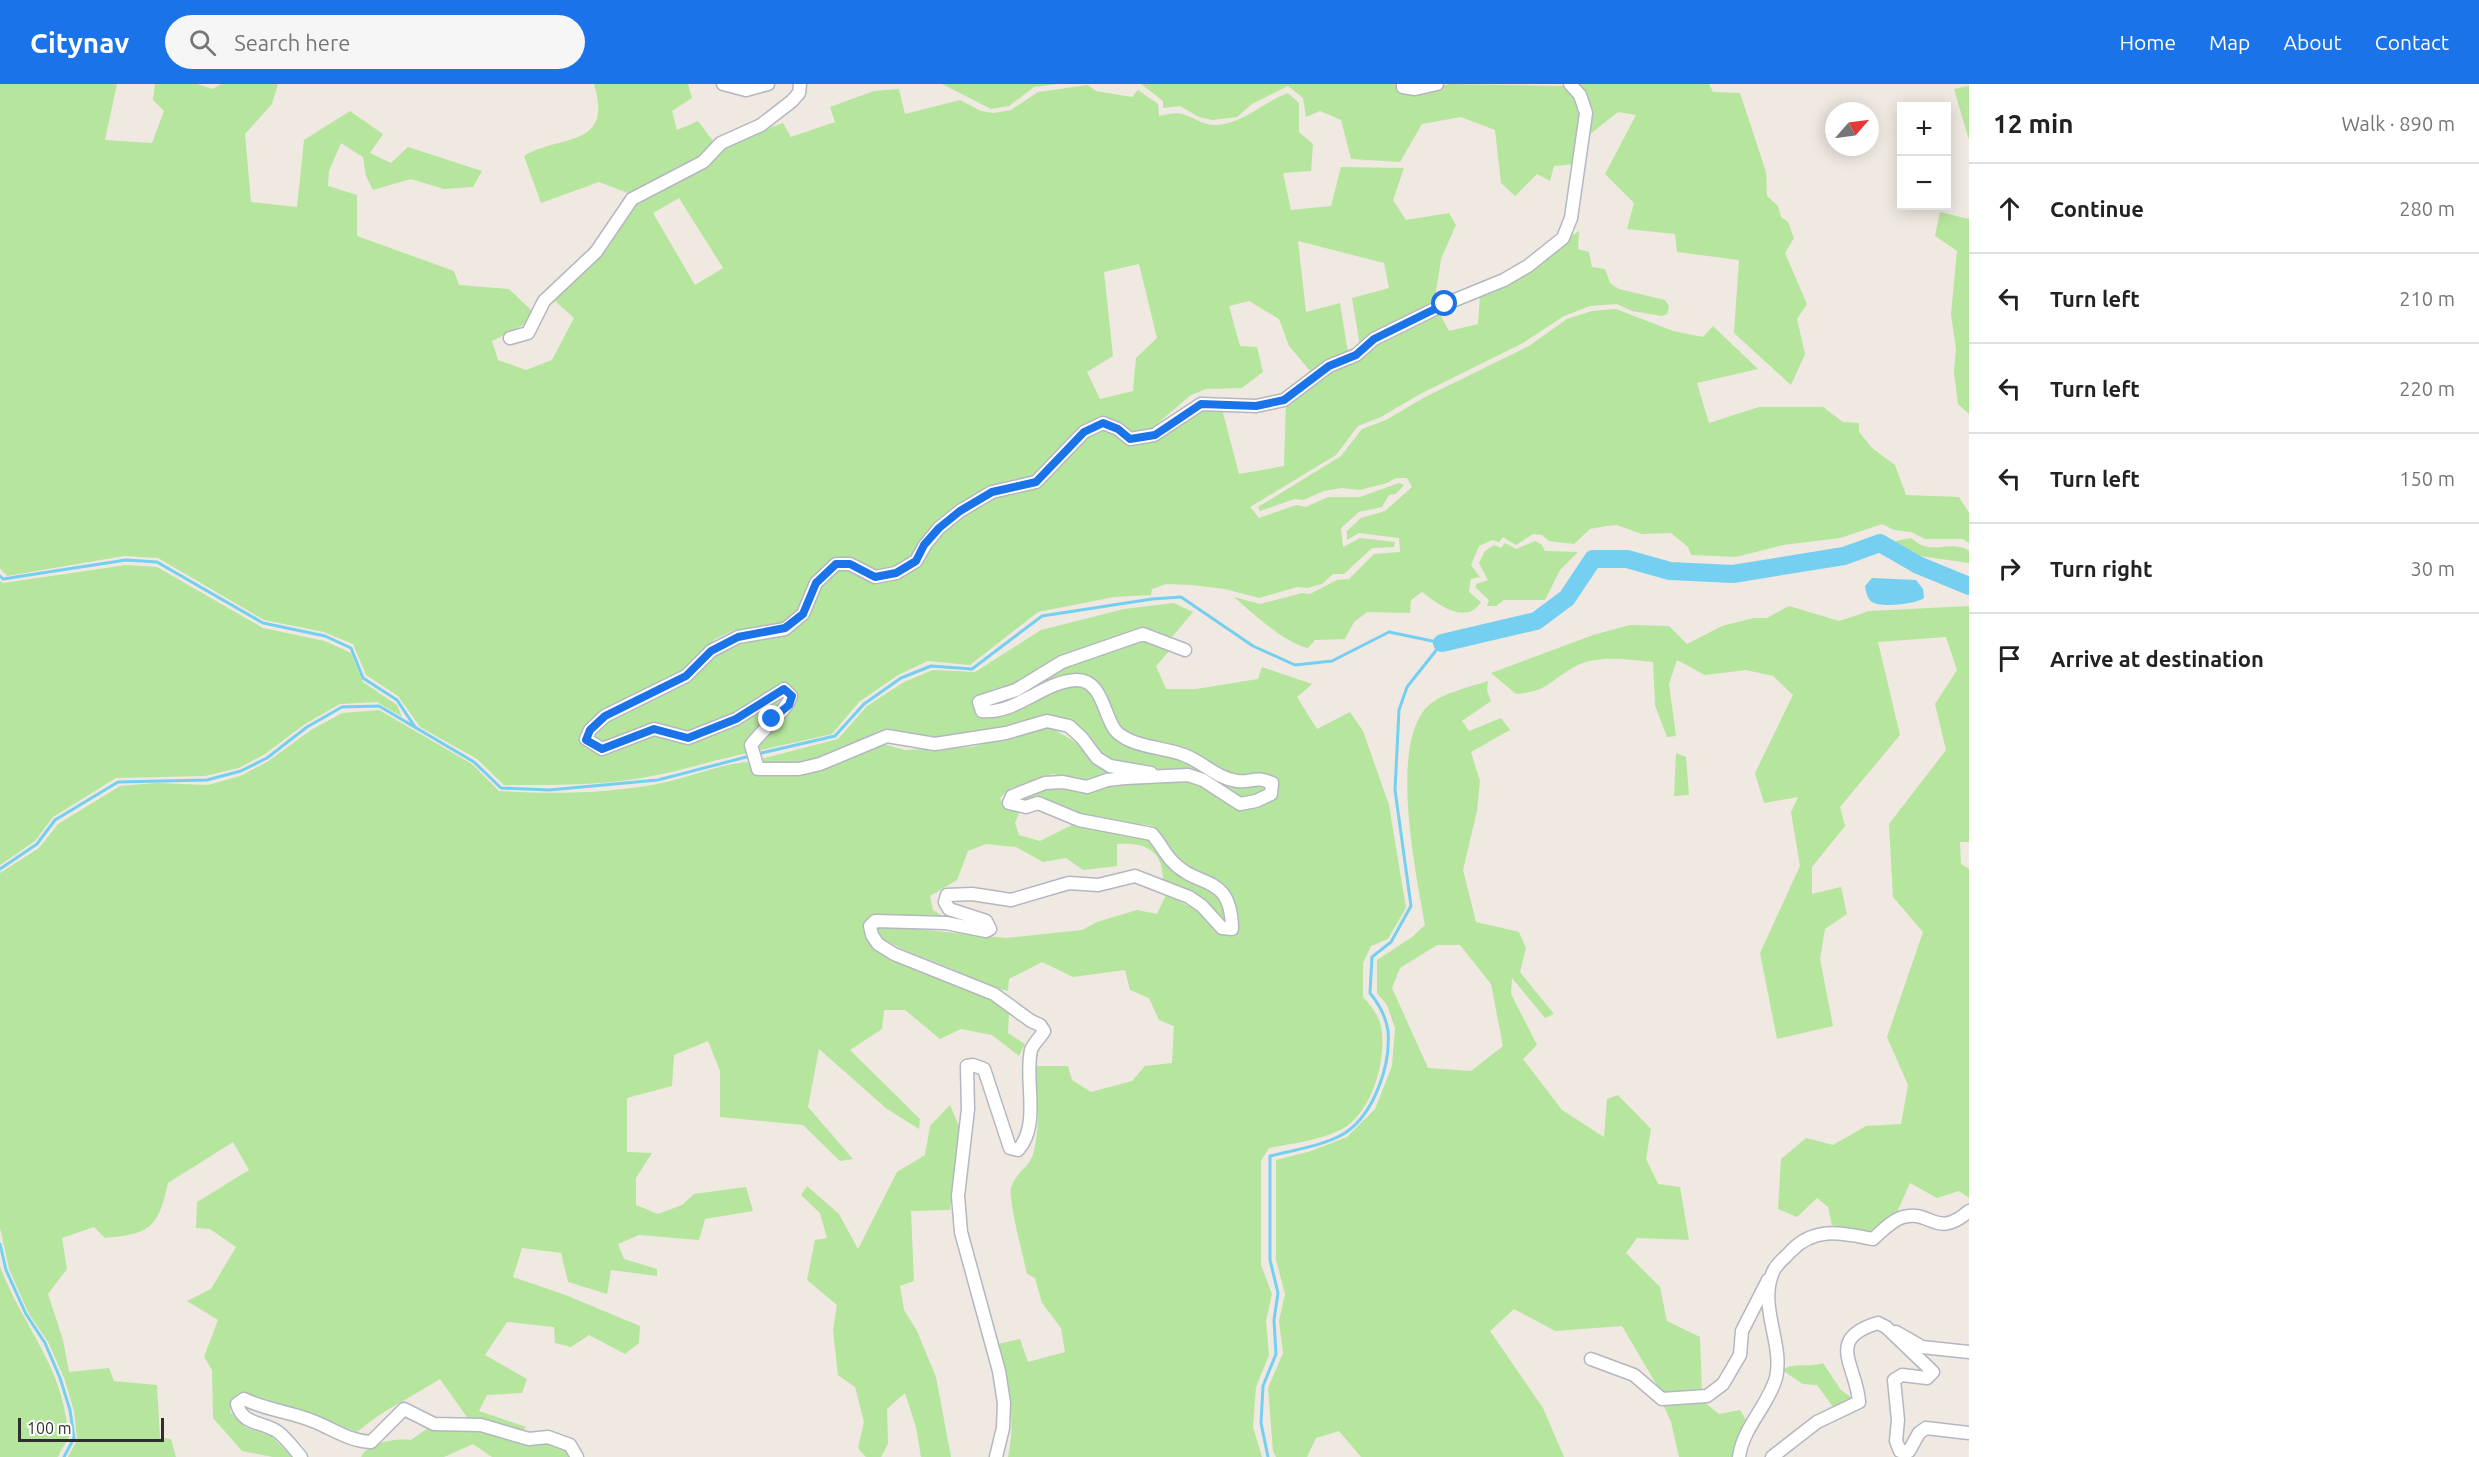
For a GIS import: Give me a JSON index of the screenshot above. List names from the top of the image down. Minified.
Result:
{"scale_bar":"100 m","north":"top right","page":{"header":"Citynav","search":"Search here","nav":["Home","Map","About","Contact"],"heading":["12 min","Walk · 890 m"],"map_buttons":["+","−"],"list":[["Continue","280 m"],["Turn left","210 m"],["Turn left","220 m"],["Turn left","150 m"],["Turn right","30 m"],"Arrive at destination"],"scale":"100 m"}}
